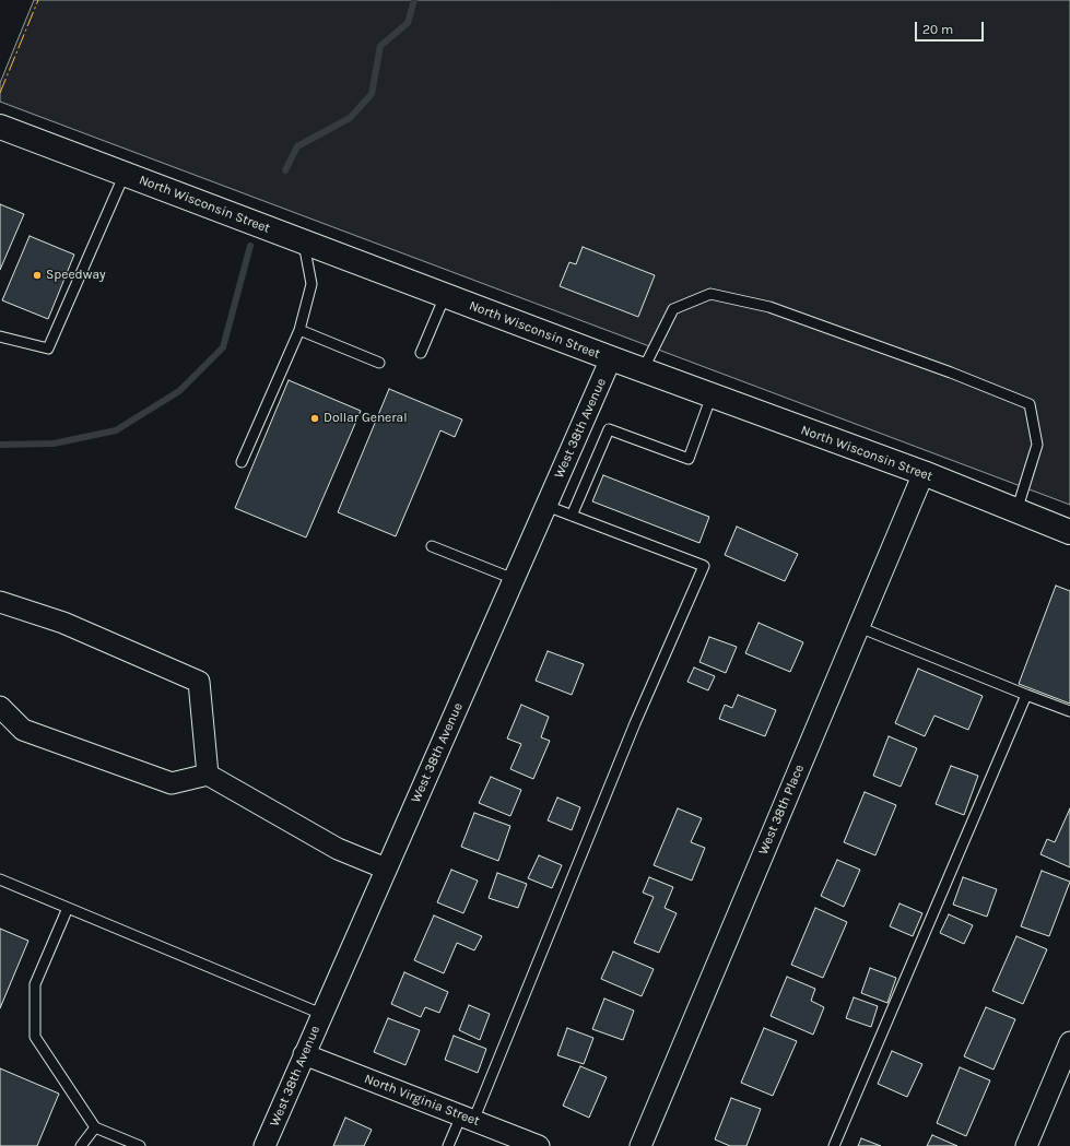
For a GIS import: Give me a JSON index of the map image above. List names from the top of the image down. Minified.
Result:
{"streets":{"street":["North Wisconsin Street","West 38th Avenue","West 38th Place","North Virginia Street"]},"crossings":[["North Wisconsin Street","West 38th Avenue"],["North Wisconsin Street","West 38th Place"],["West 38th Avenue","North Virginia Street"]],"places":["Speedway","Dollar General"],"scale_bar":"20 m"}
